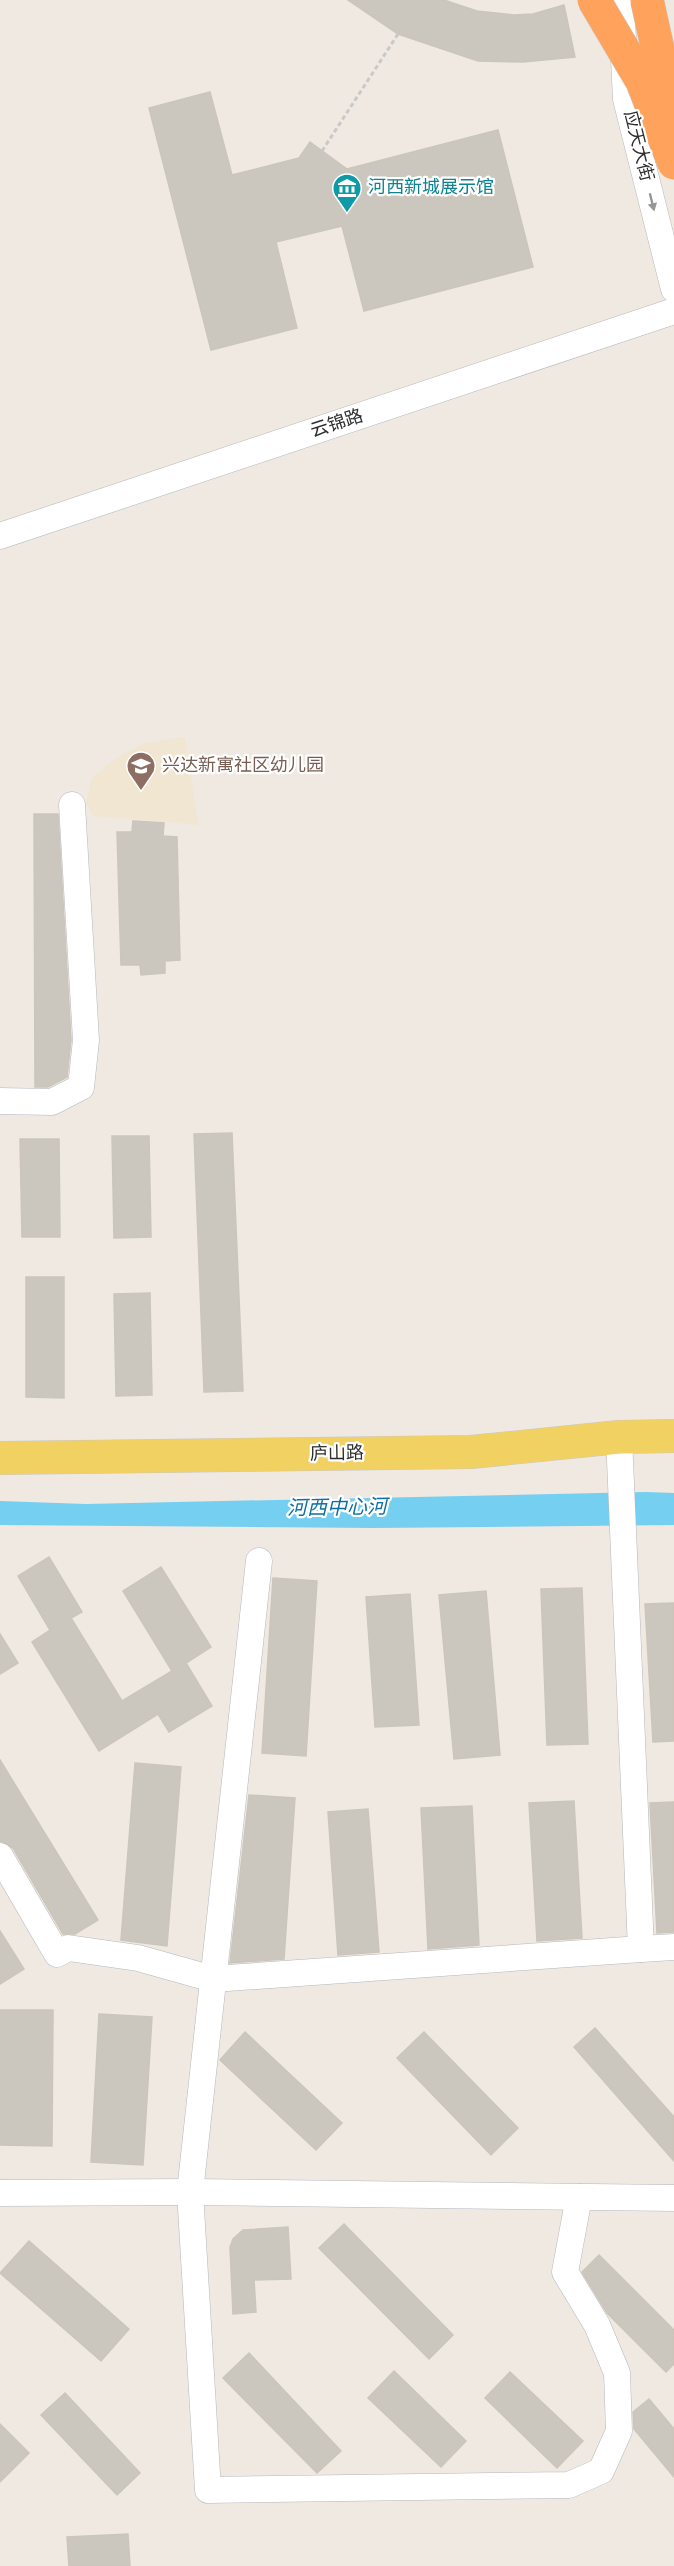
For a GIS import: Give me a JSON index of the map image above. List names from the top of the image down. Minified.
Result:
{"streets":{"main road":["庐山路"],"street":["应天大街","云锦路"]},"one_way":["应天大街"],"water":["河西中心河"],"places":{"museum":["河西新城展示馆"],"school or university":["兴达新寓社区幼儿园"]}}
